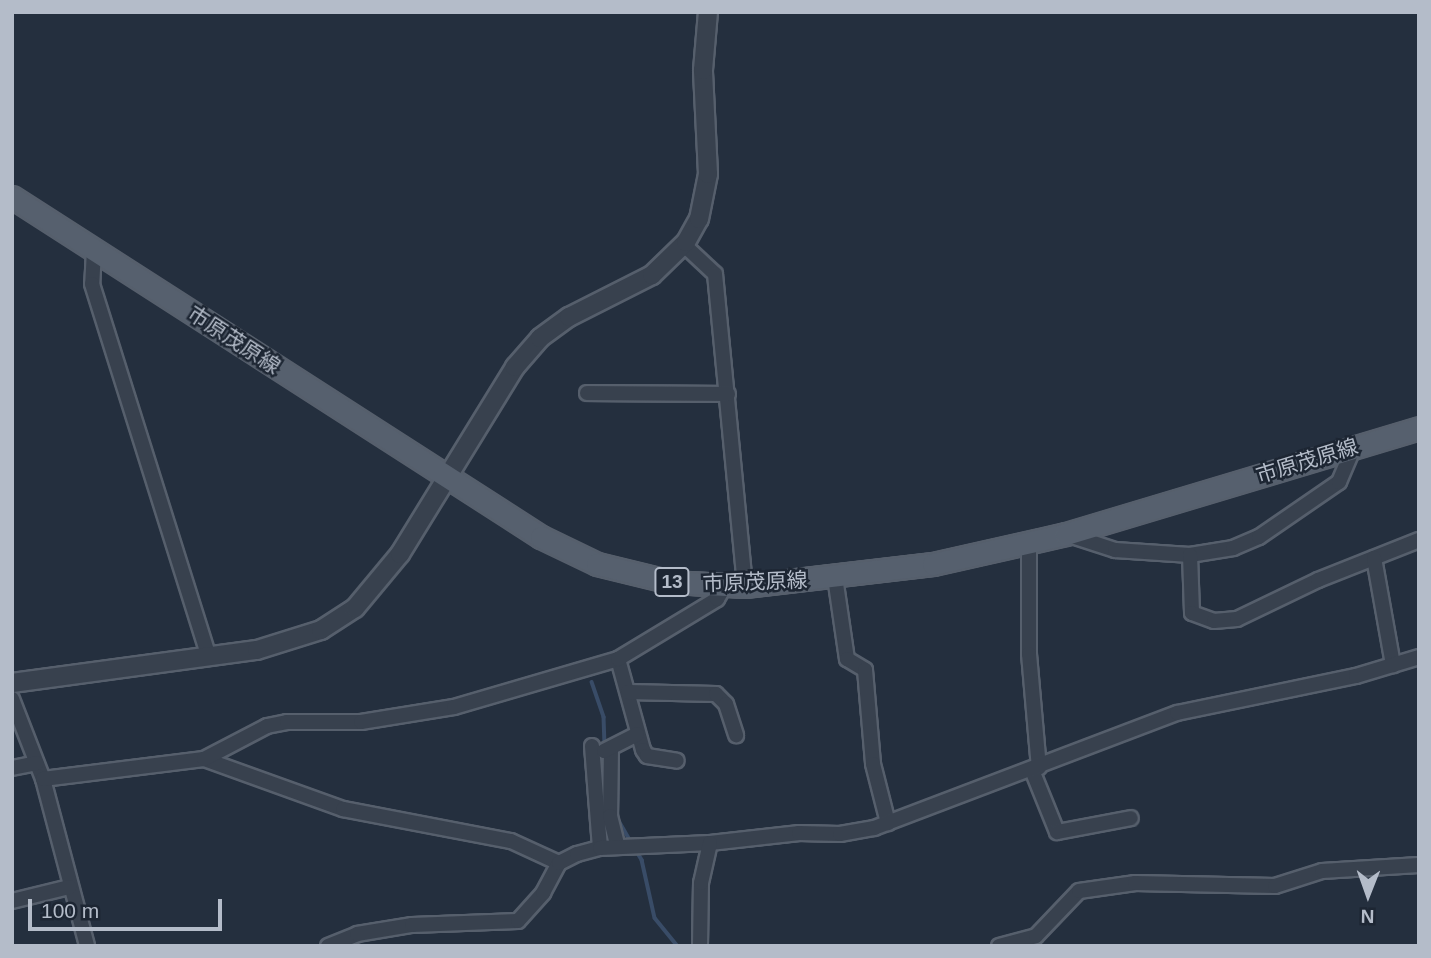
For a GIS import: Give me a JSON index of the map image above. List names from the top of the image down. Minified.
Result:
{"streets":{"main road":["市原茂原線","13"]},"scale_bar":"100 m","north":"bottom"}
